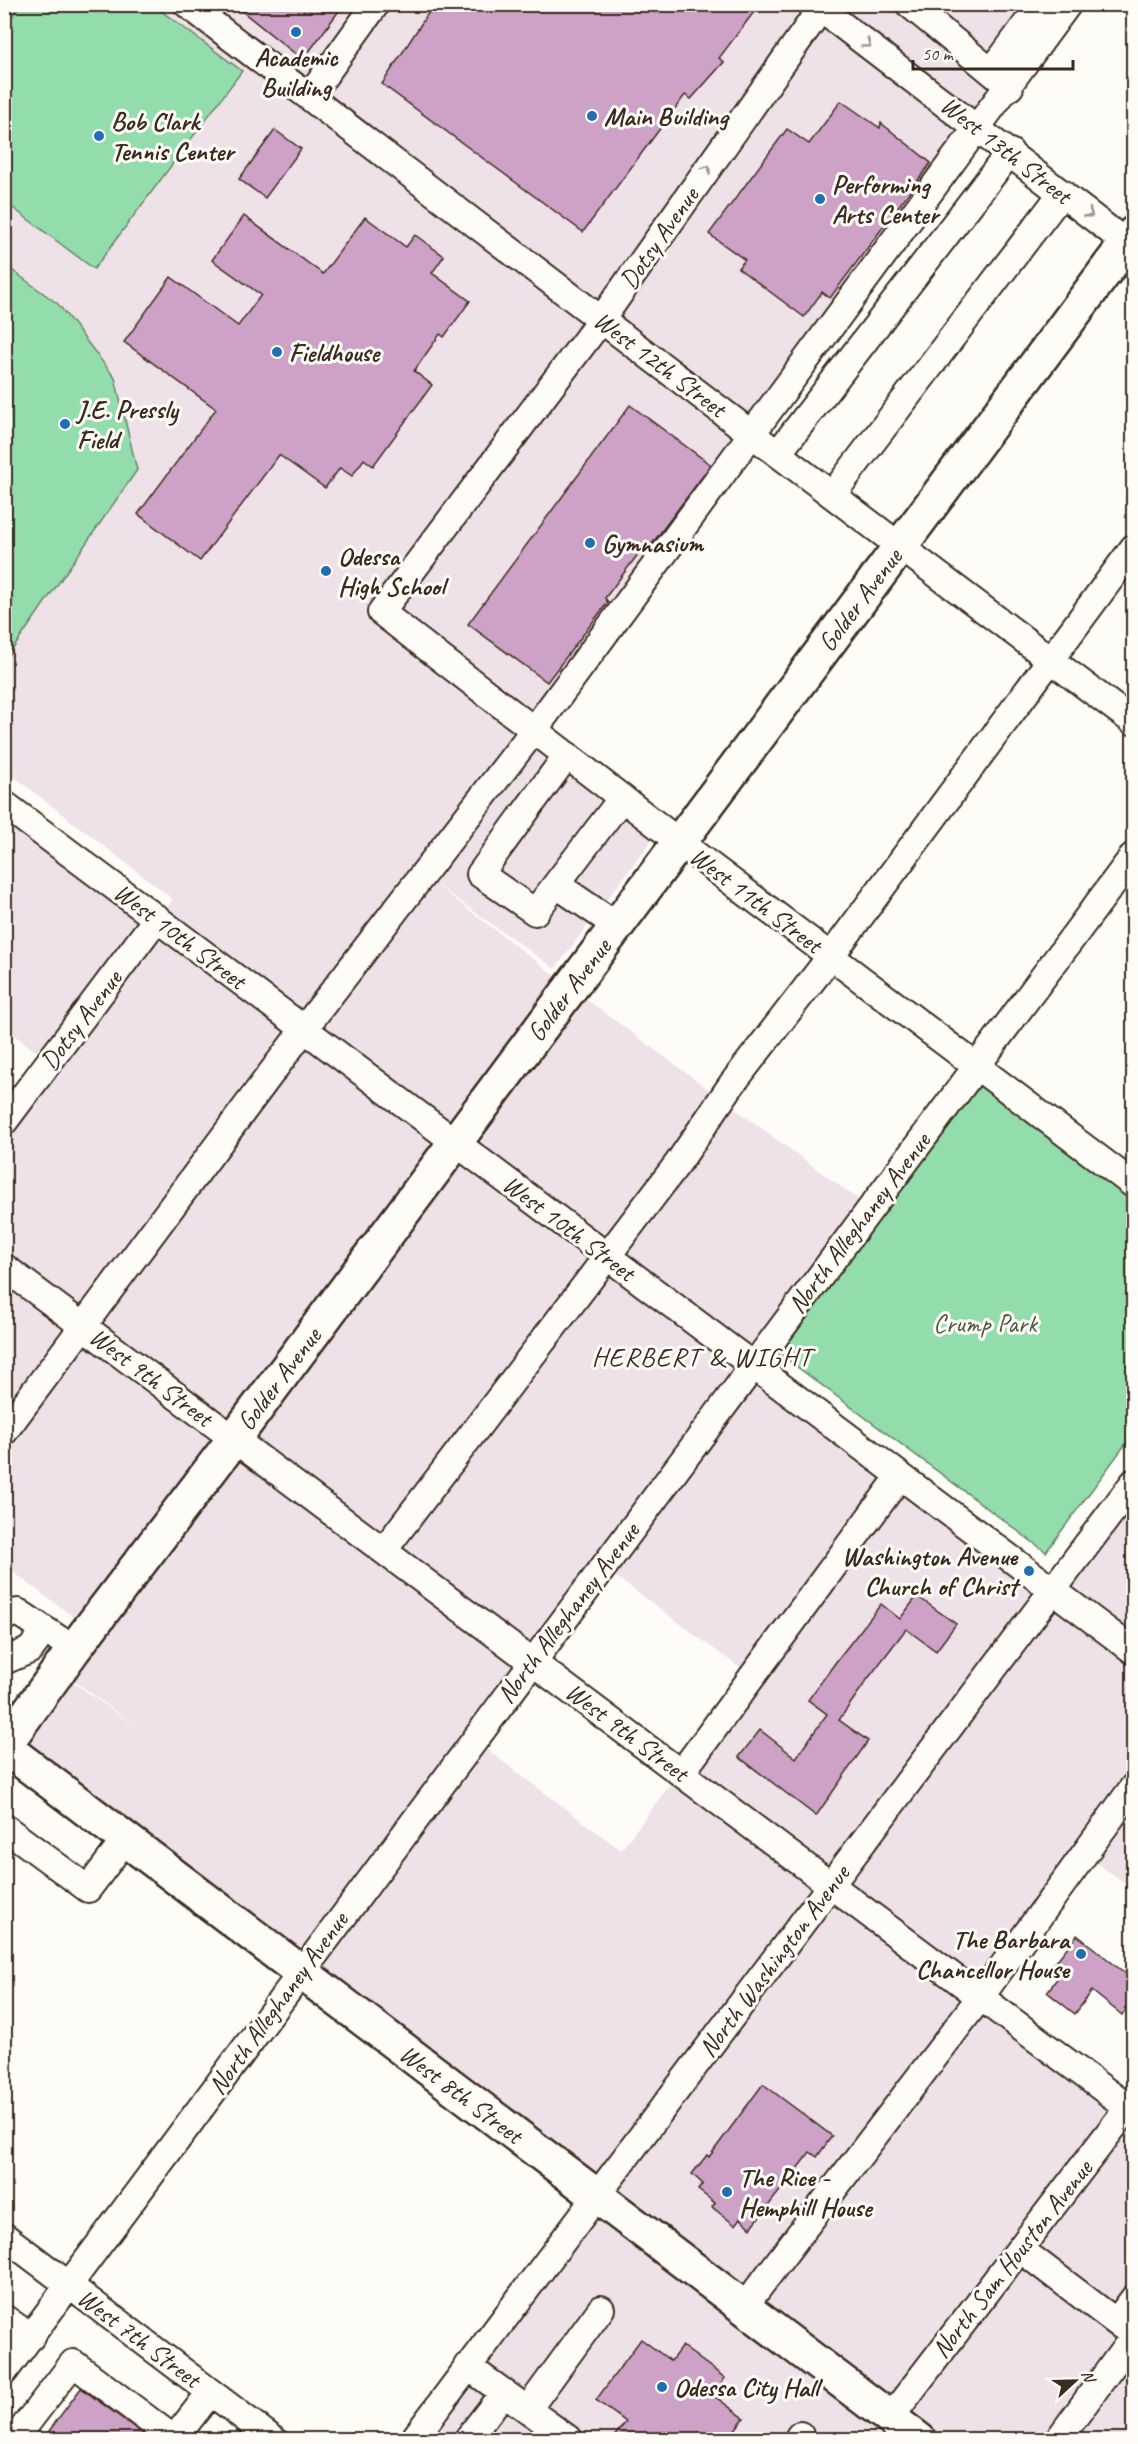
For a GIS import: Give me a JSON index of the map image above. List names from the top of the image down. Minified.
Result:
{"streets":{"main road":["Golder Avenue","West 8th Street"],"street":["West 13th Street","Dotsy Avenue","West 12th Street","West 11th Street","West 10th Street","North Alleghaney Avenue","West 9th Street","North Washington Avenue","North Sam Houston Avenue","West 7th Street"]},"crossings":[["West 13th Street","Dotsy Avenue"],["West 13th Street","Golder Avenue"],["Dotsy Avenue","West 12th Street"],["Dotsy Avenue","West 11th Street"],["Dotsy Avenue","West 10th Street"],["West 12th Street","Golder Avenue"],["Golder Avenue","West 11th Street"],["Golder Avenue","West 10th Street"],["Golder Avenue","West 9th Street"],["Golder Avenue","West 8th Street"],["West 11th Street","North Alleghaney Avenue"],["West 10th Street","North Alleghaney Avenue"],["West 10th Street","North Washington Avenue"],["North Alleghaney Avenue","West 9th Street"],["North Alleghaney Avenue","West 8th Street"],["North Alleghaney Avenue","West 7th Street"],["West 9th Street","North Washington Avenue"],["West 9th Street","North Sam Houston Avenue"],["North Washington Avenue","West 8th Street"],["West 8th Street","North Sam Houston Avenue"]],"districts":["HERBERT & WIGHT"],"parks":["Crump Park"],"places":["Academic Building","Main Building","Bob Clark Tennis Center","Performing Arts Center","Fieldhouse","J.E. Pressly Field","Gymnasium","Odessa High School","Washington Avenue Church of Christ","The Barbara Chancellor House","The Rice - Hemphill House","Odessa City Hall"],"scale_bar":"50 m","north":"right"}
